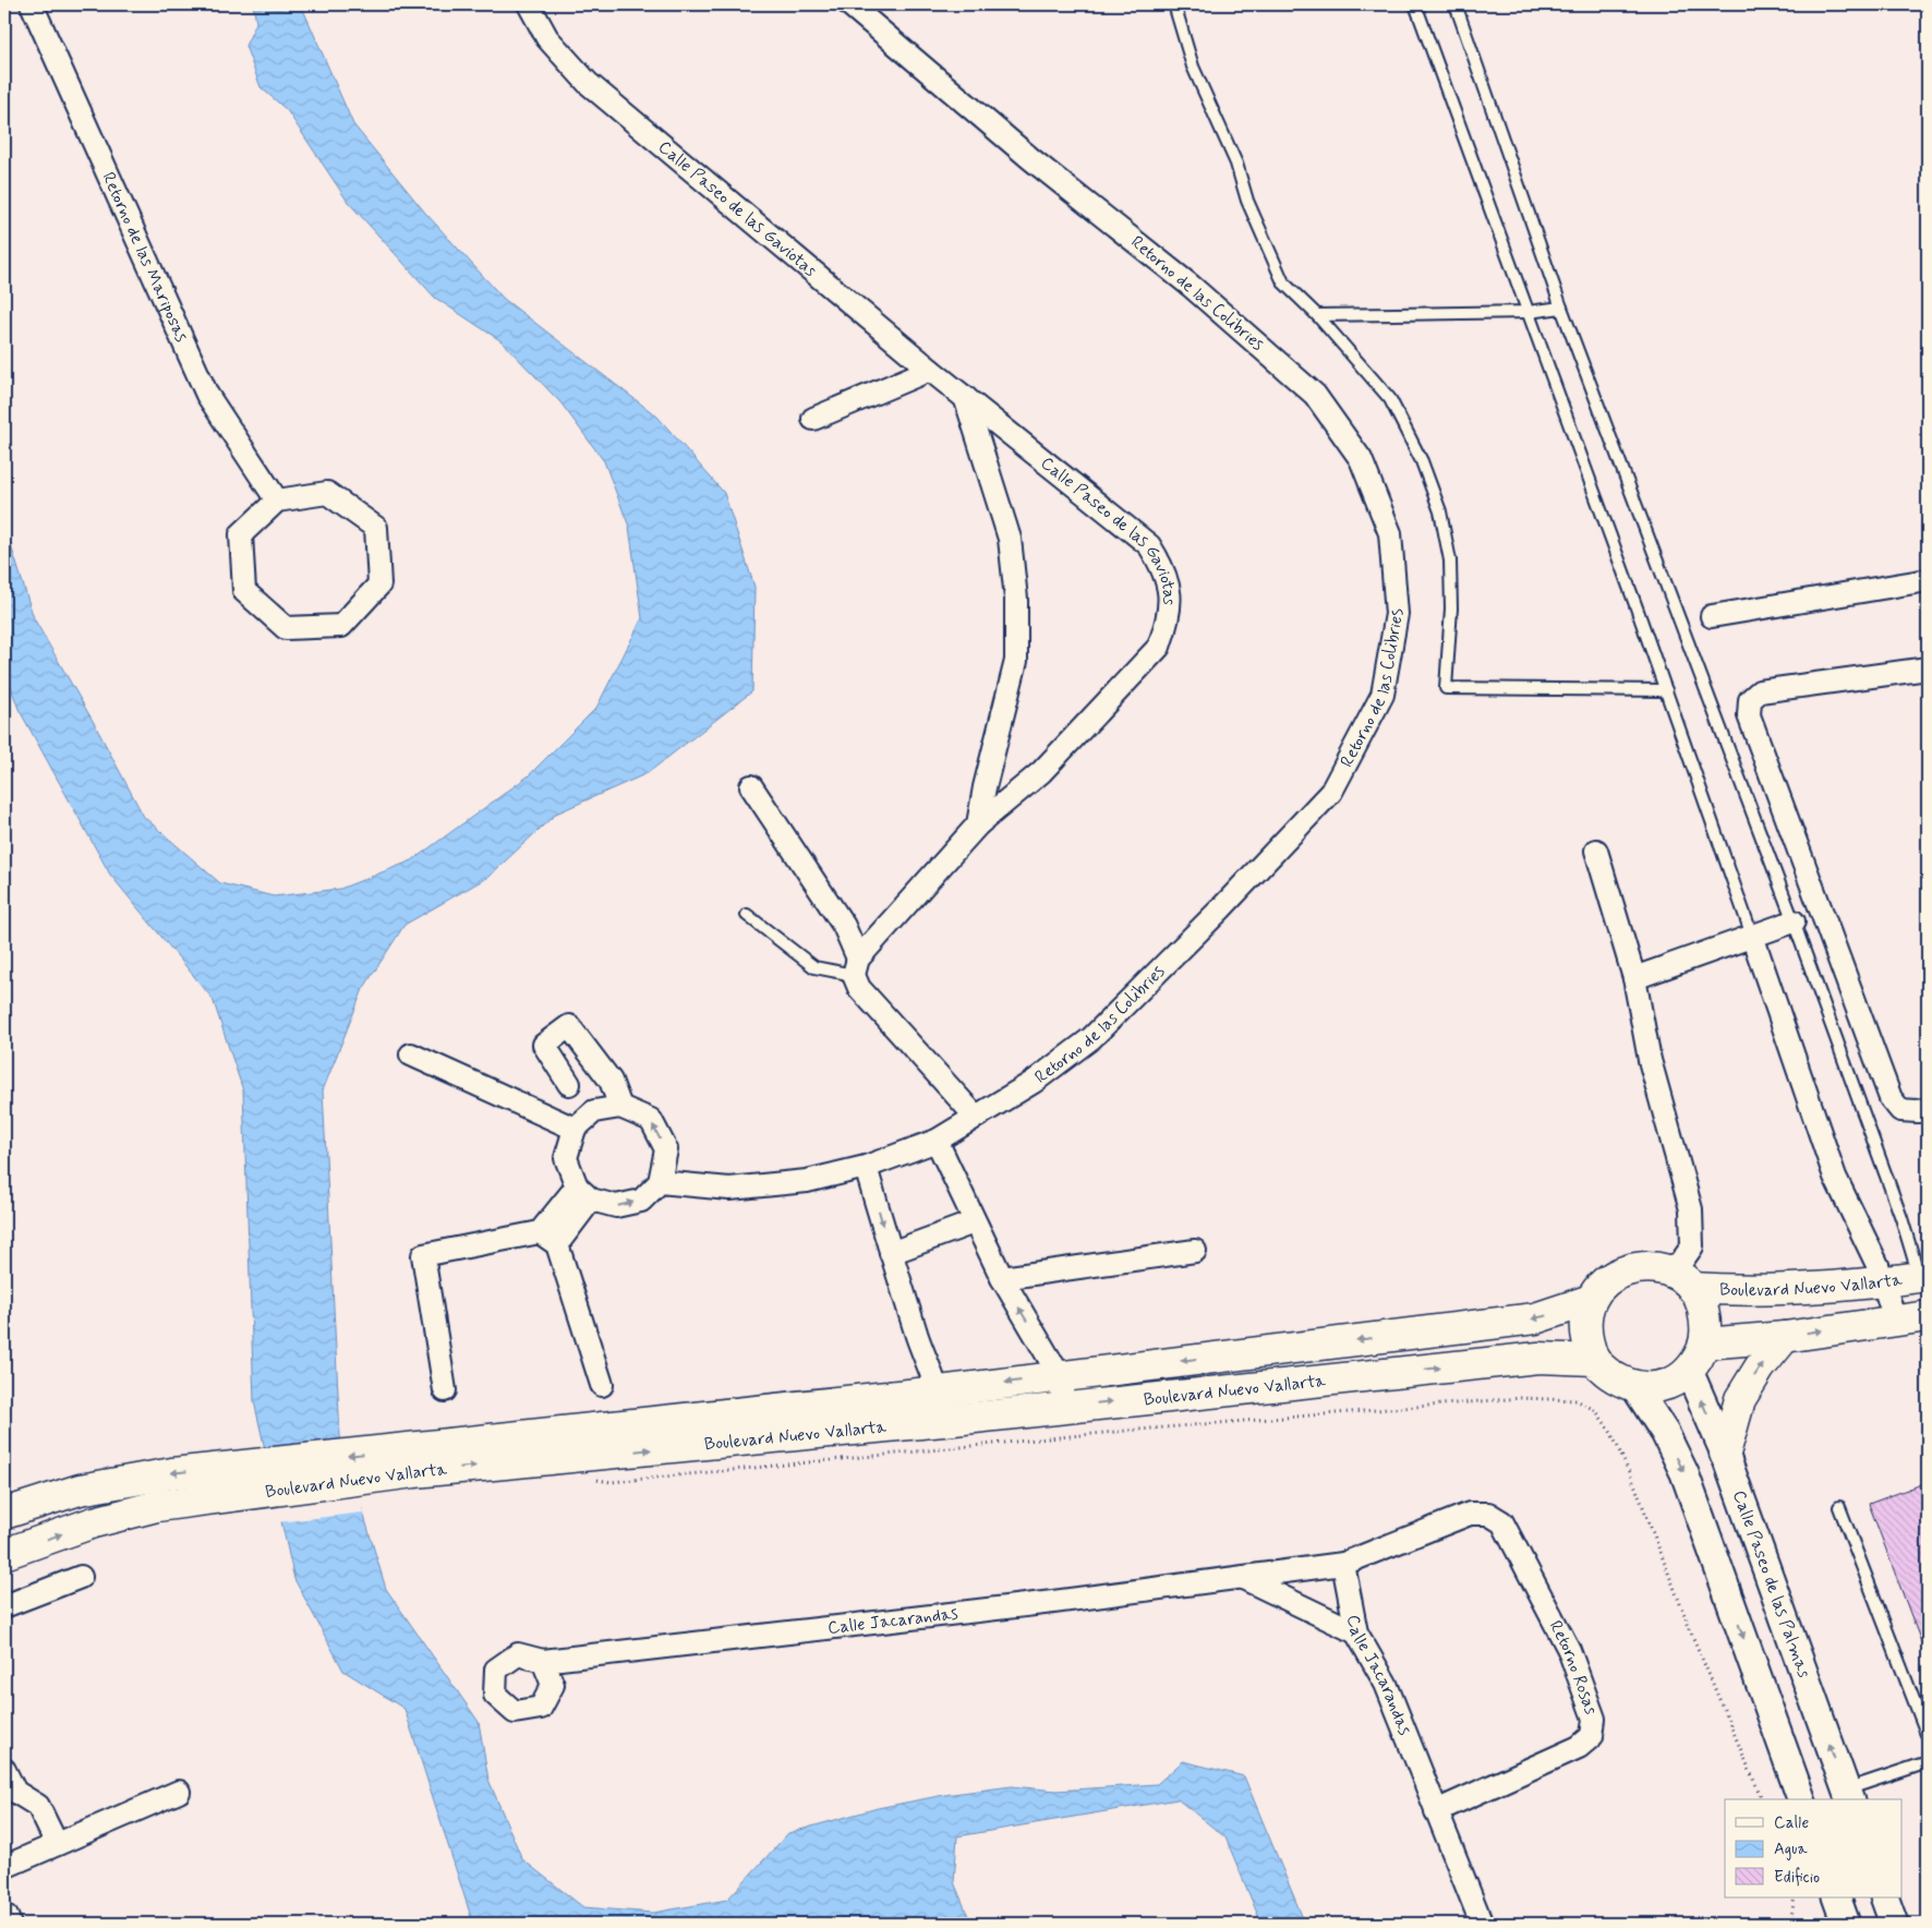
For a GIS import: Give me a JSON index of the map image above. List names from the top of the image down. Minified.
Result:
{"streets":{"main road":["Boulevard Nuevo Vallarta"],"street":["Calle Paseo de las Gaviotas","Retorno de las Mariposas","Retorno de las Colibries","Calle Paseo de las Palmas","Calle Jacarandas","Retorno Rosas"]},"crossings":[["Boulevard Nuevo Vallarta","Calle Paseo de las Palmas"],["Calle Jacarandas","Retorno Rosas"]],"legend":["Calle","Agua","Edificio"]}
